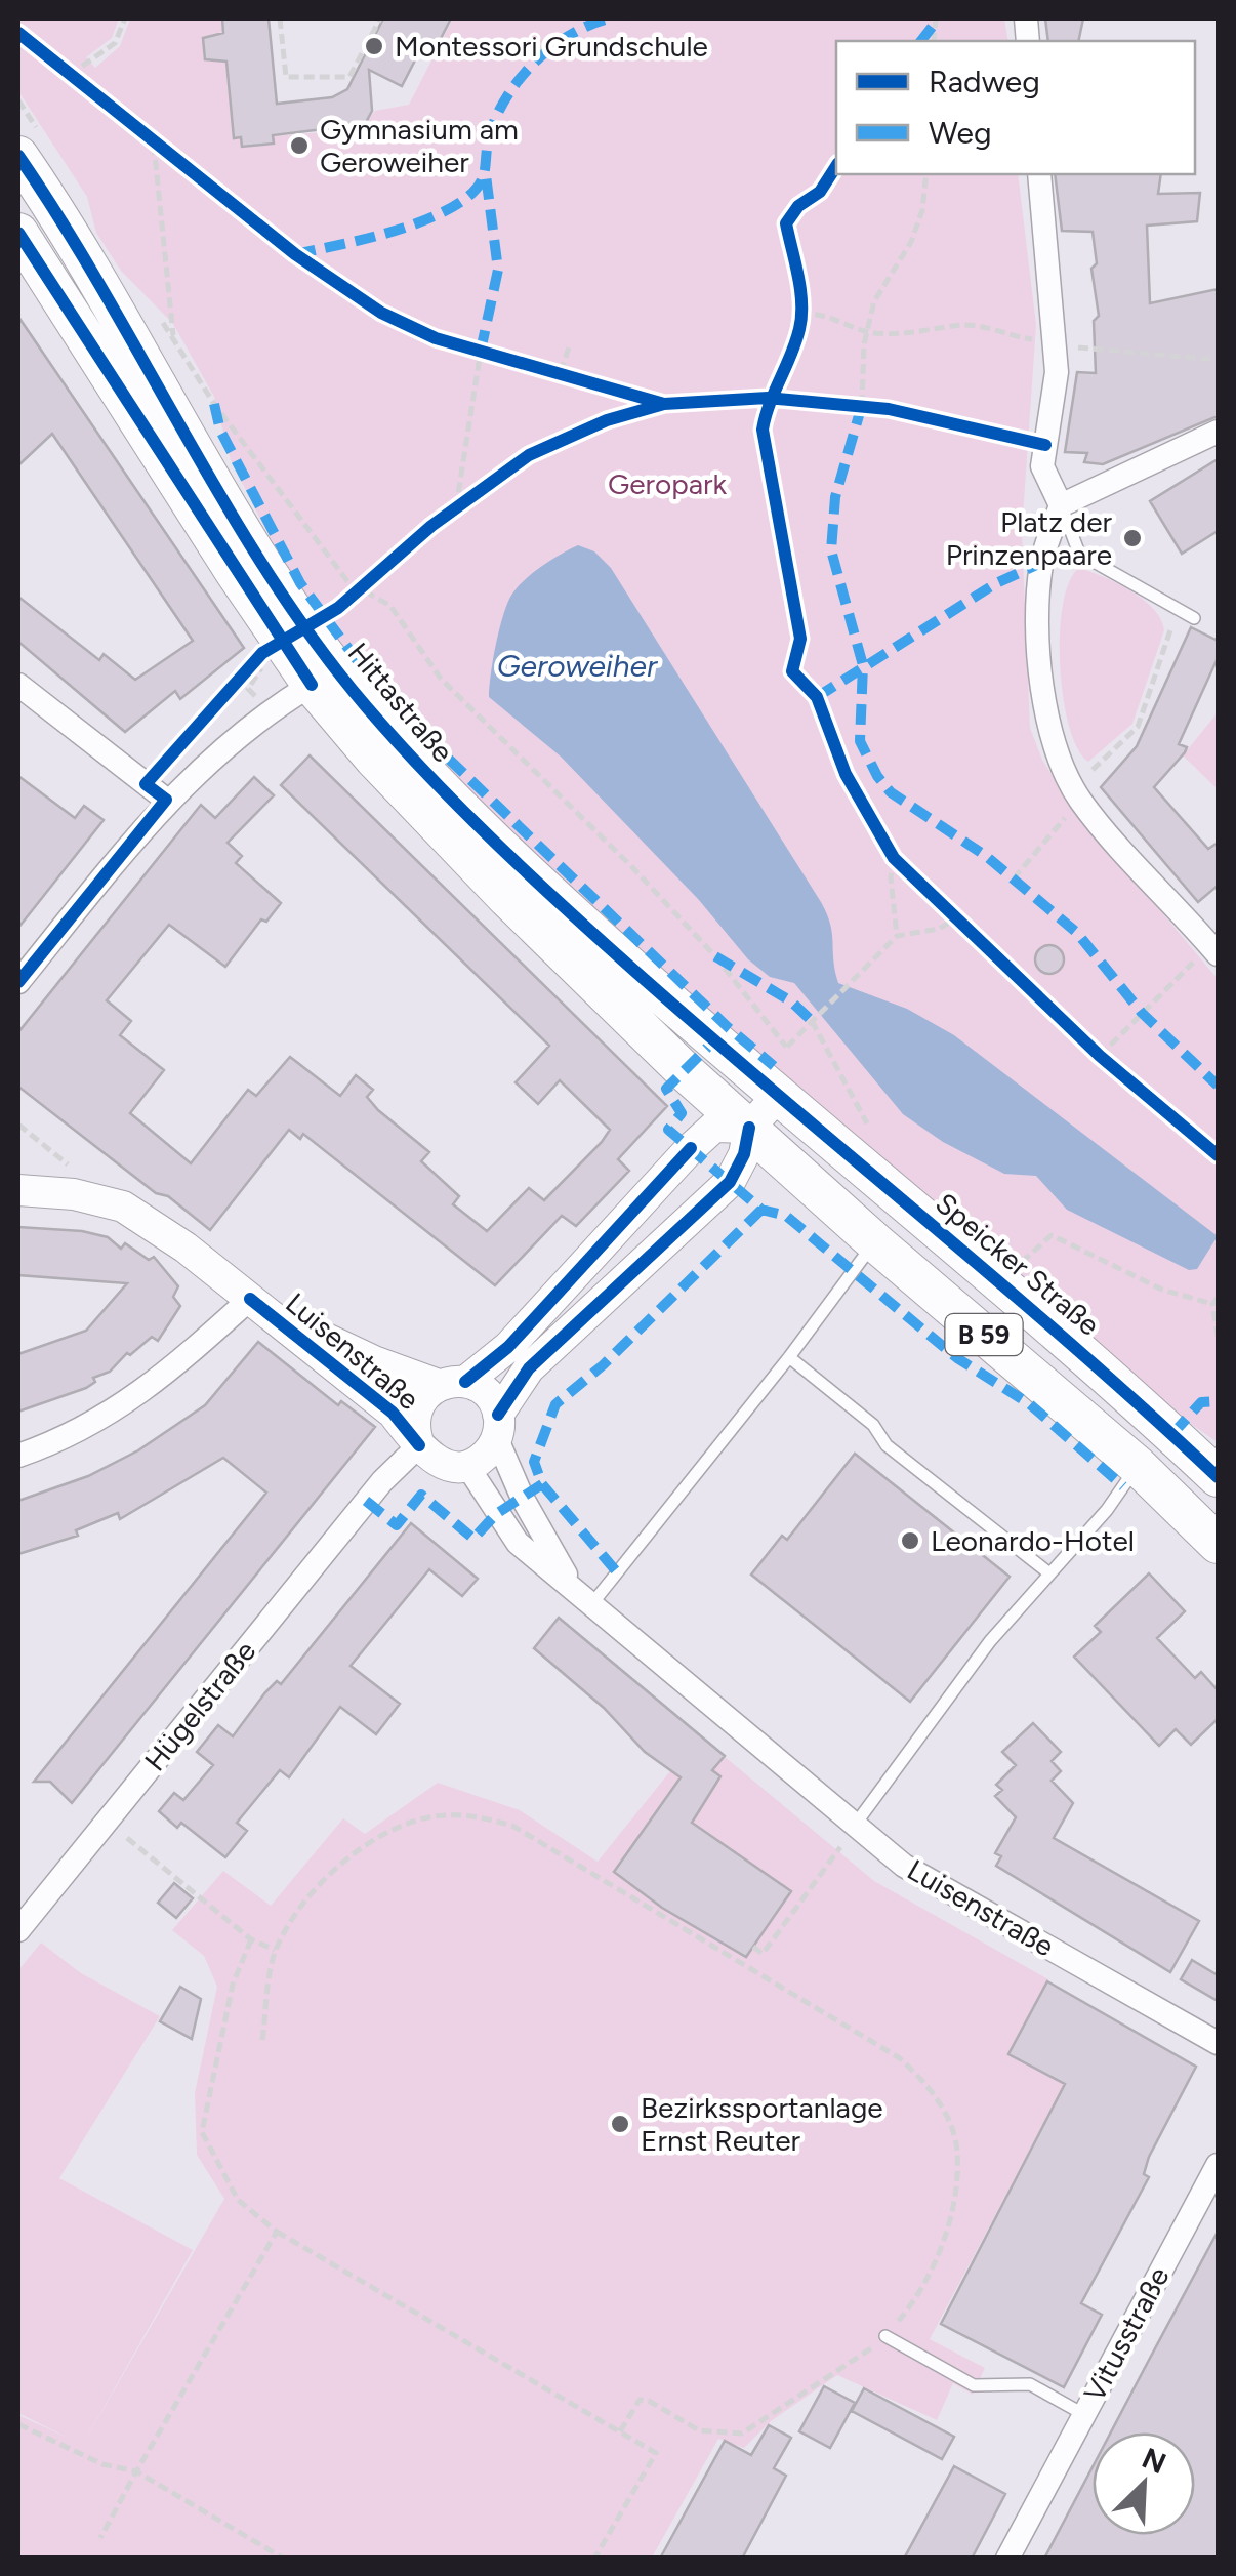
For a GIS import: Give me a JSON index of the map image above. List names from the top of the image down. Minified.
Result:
{"streets":{"main road":["Hittastraße","Speicker Straße","B 59"],"street":["Luisenstraße","Hügelstraße","Vitusstraße"]},"crossings":[["Hittastraße","Speicker Straße"],["Hittastraße","B 59"],["Luisenstraße","Hügelstraße"]],"water":["Geroweiher"],"parks":["Geropark"],"places":["Montessori Grundschule","Gymnasium am Geroweiher","Platz der Prinzenpaare","Leonardo-Hotel","Bezirkssportanlage Ernst Reuter"],"legend":["Radweg","Weg"],"north":"top right"}
